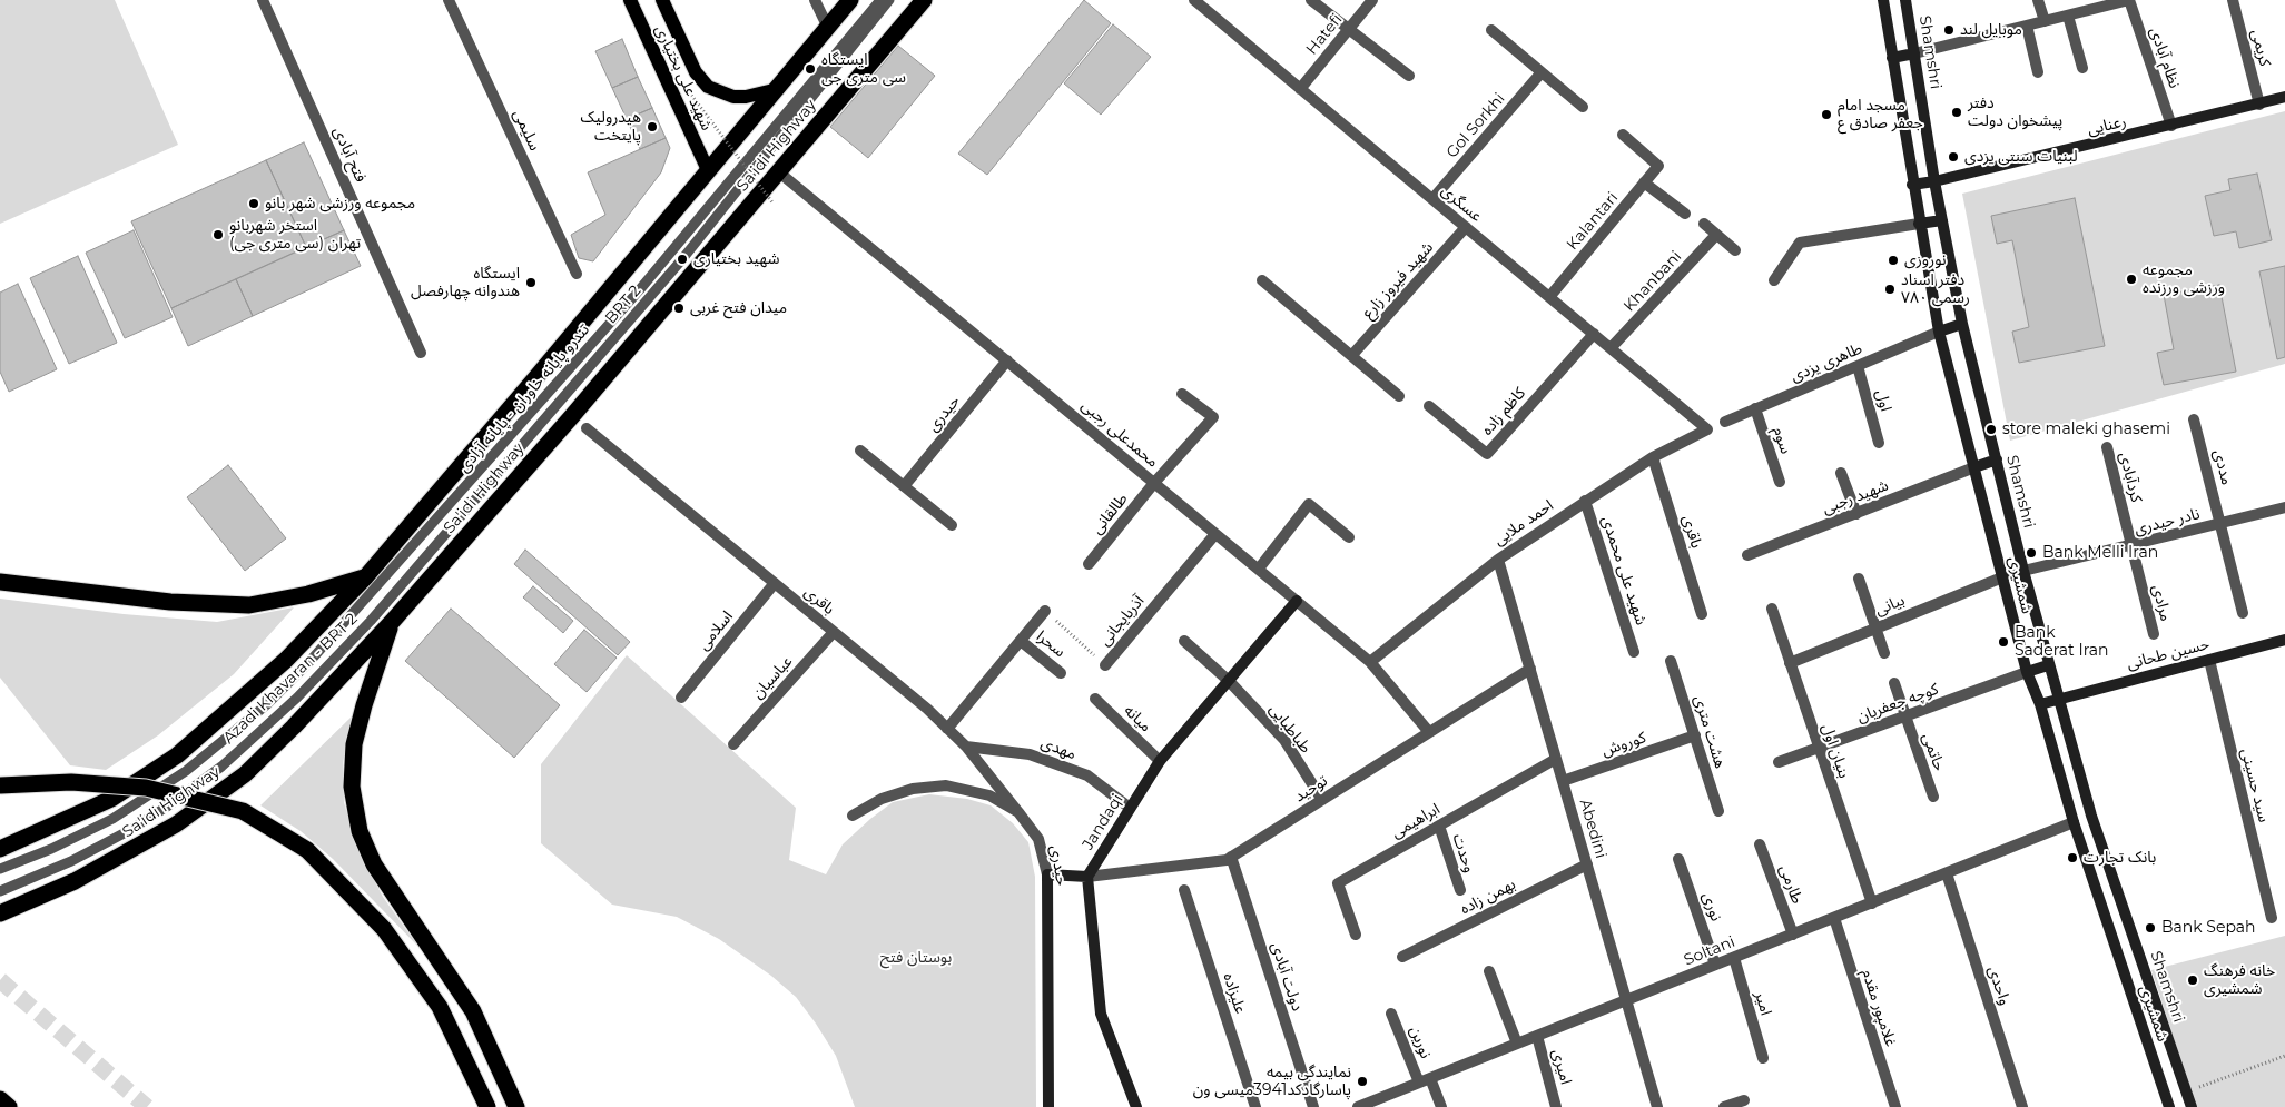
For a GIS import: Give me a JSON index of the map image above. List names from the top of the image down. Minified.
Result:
{"streets":{"highway":["Sa'idi Highway"],"main road":["Shamshri","شهید علی بختیاری","رعنایی","حیدری","شمشیری","حسین طحانی","Jandaqi"],"street":["Hatefi","کریمی","نظام آبادی","Gol Sorkhi","سلیمی","فتح آبادی","عسگری","Kalantari","شهید فیروز زارع","Khanbani","طاهری یزدی","اول","کاظم زاده","محمدعلی رجبی","سوم","مددی","کردآبادی","شهید رجبی","طالقانی","نادر حیدری","احمد ملایی","باقری","شهید علی محمدی","مرادی","بیانی","آذربایجانی","اسلامی","سحرا","عباسیان","کوچه جعفریان","میانه","طباطبایی","هشت متری","کوروش","مهدی","بنیان اول","حاتمی","سید حسینی","توحید","ابراهیمی","Abedini","وحدت","طارمی","بهمن زاده","نوری","Soltani","دولت آبادی","واحدی","علیزاده","امیر","غلامپور مقدم","نورین","امیری"],"lane":["BRT 2","تندرو پایانه خاوران - پایانه آزادی","Azadi Khavaran - BRT 2"]},"crossings":[["Hatefi","عسگری"],["کریمی","رعنایی"],["Shamshri","رعنایی"],["Shamshri","نادر حیدری"],["Shamshri","حسین طحانی"],["نظام آبادی","رعنایی"],["شهید علی بختیاری","Sa'idi Highway"],["Gol Sorkhi","عسگری"],["رعنایی","شمشیری"],["Sa'idi Highway","محمدعلی رجبی"],["عسگری","Kalantari"],["عسگری","شهید فیروز زارع"],["عسگری","Khanbani"],["عسگری","کاظم زاده"],["عسگری","احمد ملایی"],["BRT 2","Azadi Khavaran - BRT 2"],["طاهری یزدی","اول"],["طاهری یزدی","سوم"],["طاهری یزدی","شمشیری"],["تندرو پایانه خاوران - پایانه آزادی","Azadi Khavaran - BRT 2"],["حیدری","محمدعلی رجبی"],["حیدری","باقری"],["محمدعلی رجبی","طالقانی"],["محمدعلی رجبی","احمد ملایی"],["محمدعلی رجبی","آذربایجانی"],["محمدعلی رجبی","توحید"],["محمدعلی رجبی","Jandaqi"],["مددی","نادر حیدری"],["کردآبادی","نادر حیدری"],["کردآبادی","مرادی"],["شهید رجبی","شمشیری"],["نادر حیدری","مرادی"],["احمد ملایی","باقری"],["احمد ملایی","شهید علی محمدی"],["احمد ملایی","Abedini"],["باقری","اسلامی"],["باقری","عباسیان"],["باقری","مهدی"],["شمشیری","بیانی"],["شمشیری","حسین طحانی"],["شمشیری","کوچه جعفریان"],["شمشیری","Soltani"],["بیانی","بنیان اول"],["حسین طحانی","سید حسینی"],["کوچه جعفریان","بنیان اول"],["کوچه جعفریان","حاتمی"],["میانه","Jandaqi"],["طباطبایی","توحید"],["طباطبایی","Jandaqi"],["هشت متری","کوروش"],["کوروش","Abedini"],["مهدی","Jandaqi"],["بنیان اول","Soltani"],["توحید","Jandaqi"],["توحید","Abedini"],["توحید","دولت آبادی"],["ابراهیمی","Abedini"],["ابراهیمی","وحدت"],["Abedini","بهمن زاده"],["Abedini","Soltani"],["طارمی","Soltani"],["نوری","Soltani"],["Soltani","واحدی"],["Soltani","امیر"],["Soltani","غلامپور مقدم"],["Soltani","نورین"],["Soltani","امیری"]],"parks":["بوستان فتح"],"places":["موبایل لند","ایستگاه سی متری جی","دفتر پیشخوان دولت","مسجد امام جعفر صادق ع","هیدرولیک پایتخت","لبنیات سنتی یزدی","مجموعه ورزشی شهر بانو","استخر شهربانو تهران (سی متری جی)","شهید بختیاری","نوروزی","مجموعه ورزشی ورزنده","ایستگاه هندوانه چهارفصل","دفتر اسناد رسمی ۷۸۰","میدان فتح غربی","store maleki ghasemi","Bank Melli Iran","Bank Saderat Iran","بانک تجارت","Bank Sepah","خانه فرهنگ شمشیری","نمایندگی بیمه پاسارگادکد3941میسی ون"]}
